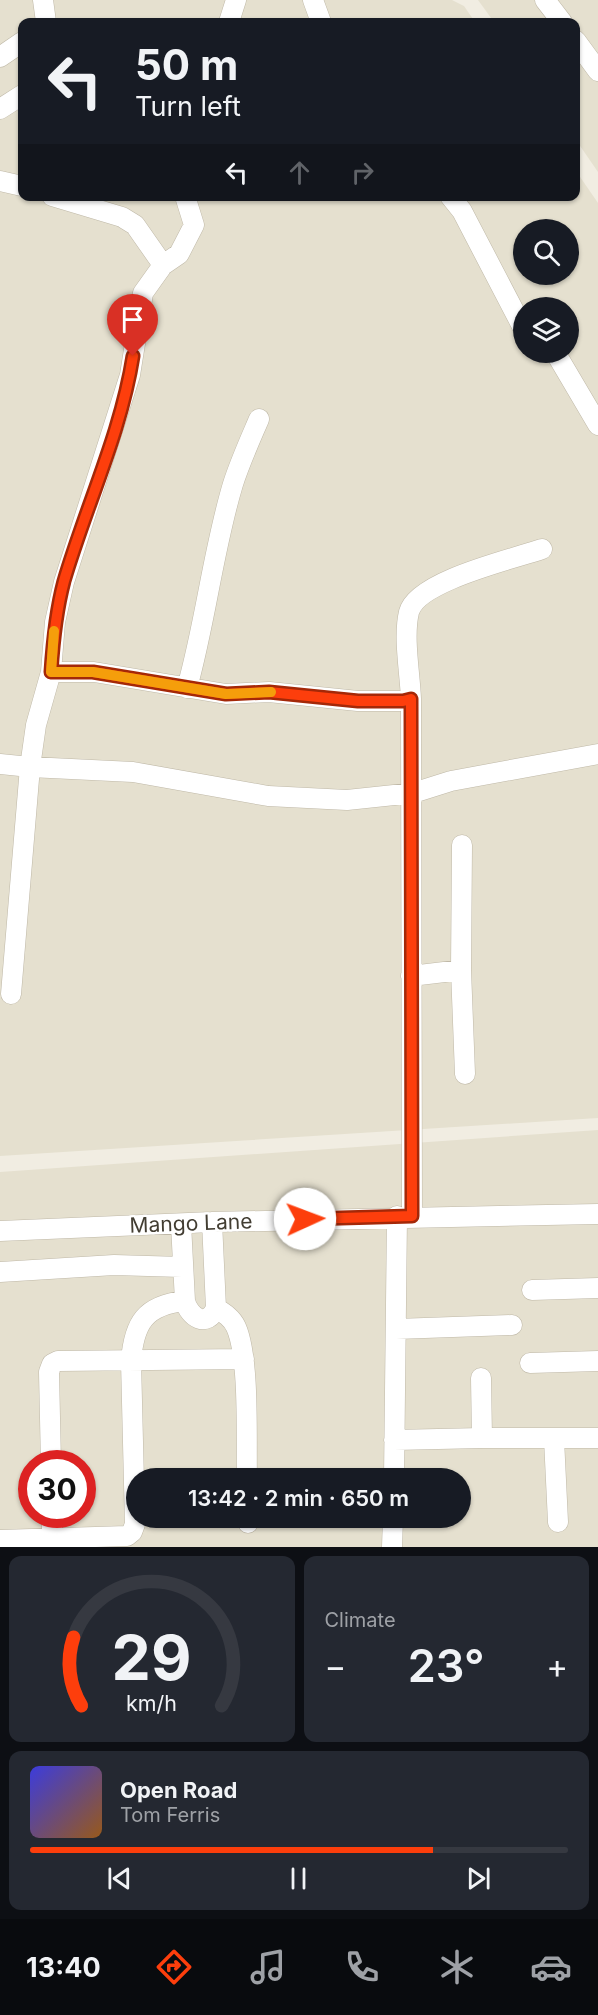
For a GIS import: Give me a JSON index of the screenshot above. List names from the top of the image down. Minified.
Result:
{"streets":{"street":["Mango Lane"]},"page":{"turn":["50 m","Turn left"],"limit":"30","trip":"13:42 · 2 min · 650 m","tile":"Climate","heat":["−","23°","+"],"song":["Open Road","Tom Ferris"],"tabs":"13:40","gauge":["29","km/h"]}}
